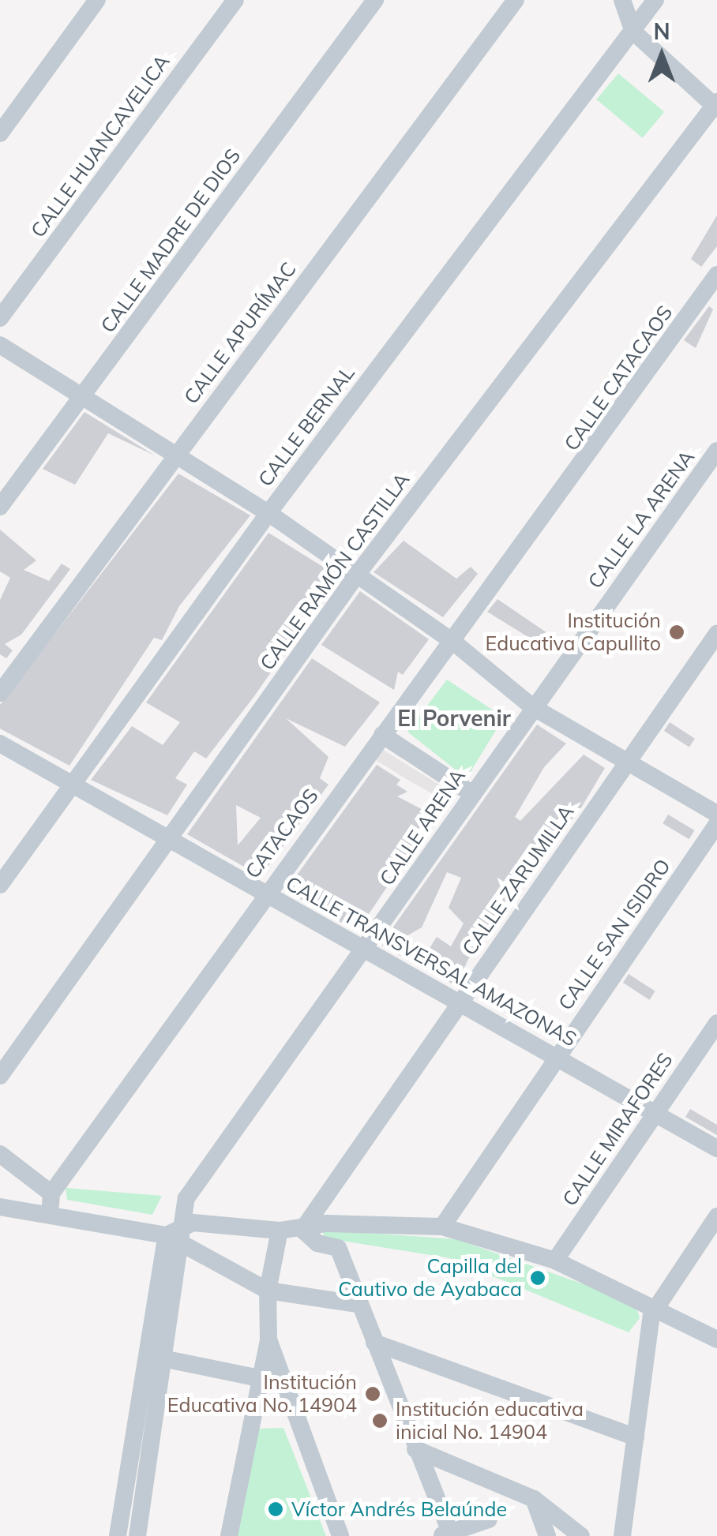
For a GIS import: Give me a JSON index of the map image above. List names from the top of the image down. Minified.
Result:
{"streets":{"street":["CALLE HUANCAVELICA","CALLE MADRE DE DIOS","CALLE APURÍMAC","CALLE CATACAOS","CALLE BERNAL","CALLE LA ARENA","CALLE RAMÓN CASTILLA","CALLE ARENA","CATACAOS","CALLE ZARUMILLA","CALLE SAN ISIDRO","CALLE TRANSVERSAL AMAZONAS","CALLE MIRAFORES"]},"crossings":[["CALLE CATACAOS","CATACAOS"],["CALLE BERNAL","CALLE TRANSVERSAL AMAZONAS"],["CALLE LA ARENA","CALLE ARENA"],["CALLE RAMÓN CASTILLA","CALLE TRANSVERSAL AMAZONAS"],["CALLE ARENA","CALLE TRANSVERSAL AMAZONAS"],["CATACAOS","CALLE TRANSVERSAL AMAZONAS"],["CALLE ZARUMILLA","CALLE TRANSVERSAL AMAZONAS"],["CALLE SAN ISIDRO","CALLE TRANSVERSAL AMAZONAS"],["CALLE TRANSVERSAL AMAZONAS","CALLE MIRAFORES"]],"districts":["El Porvenir"],"places":["Institución Educativa Capullito","Capilla del Cautivo de Ayabaca","Institución Educativa No. 14904","Institución educativa inicial No. 14904","Víctor Andrés Belaúnde"],"north":"top"}
